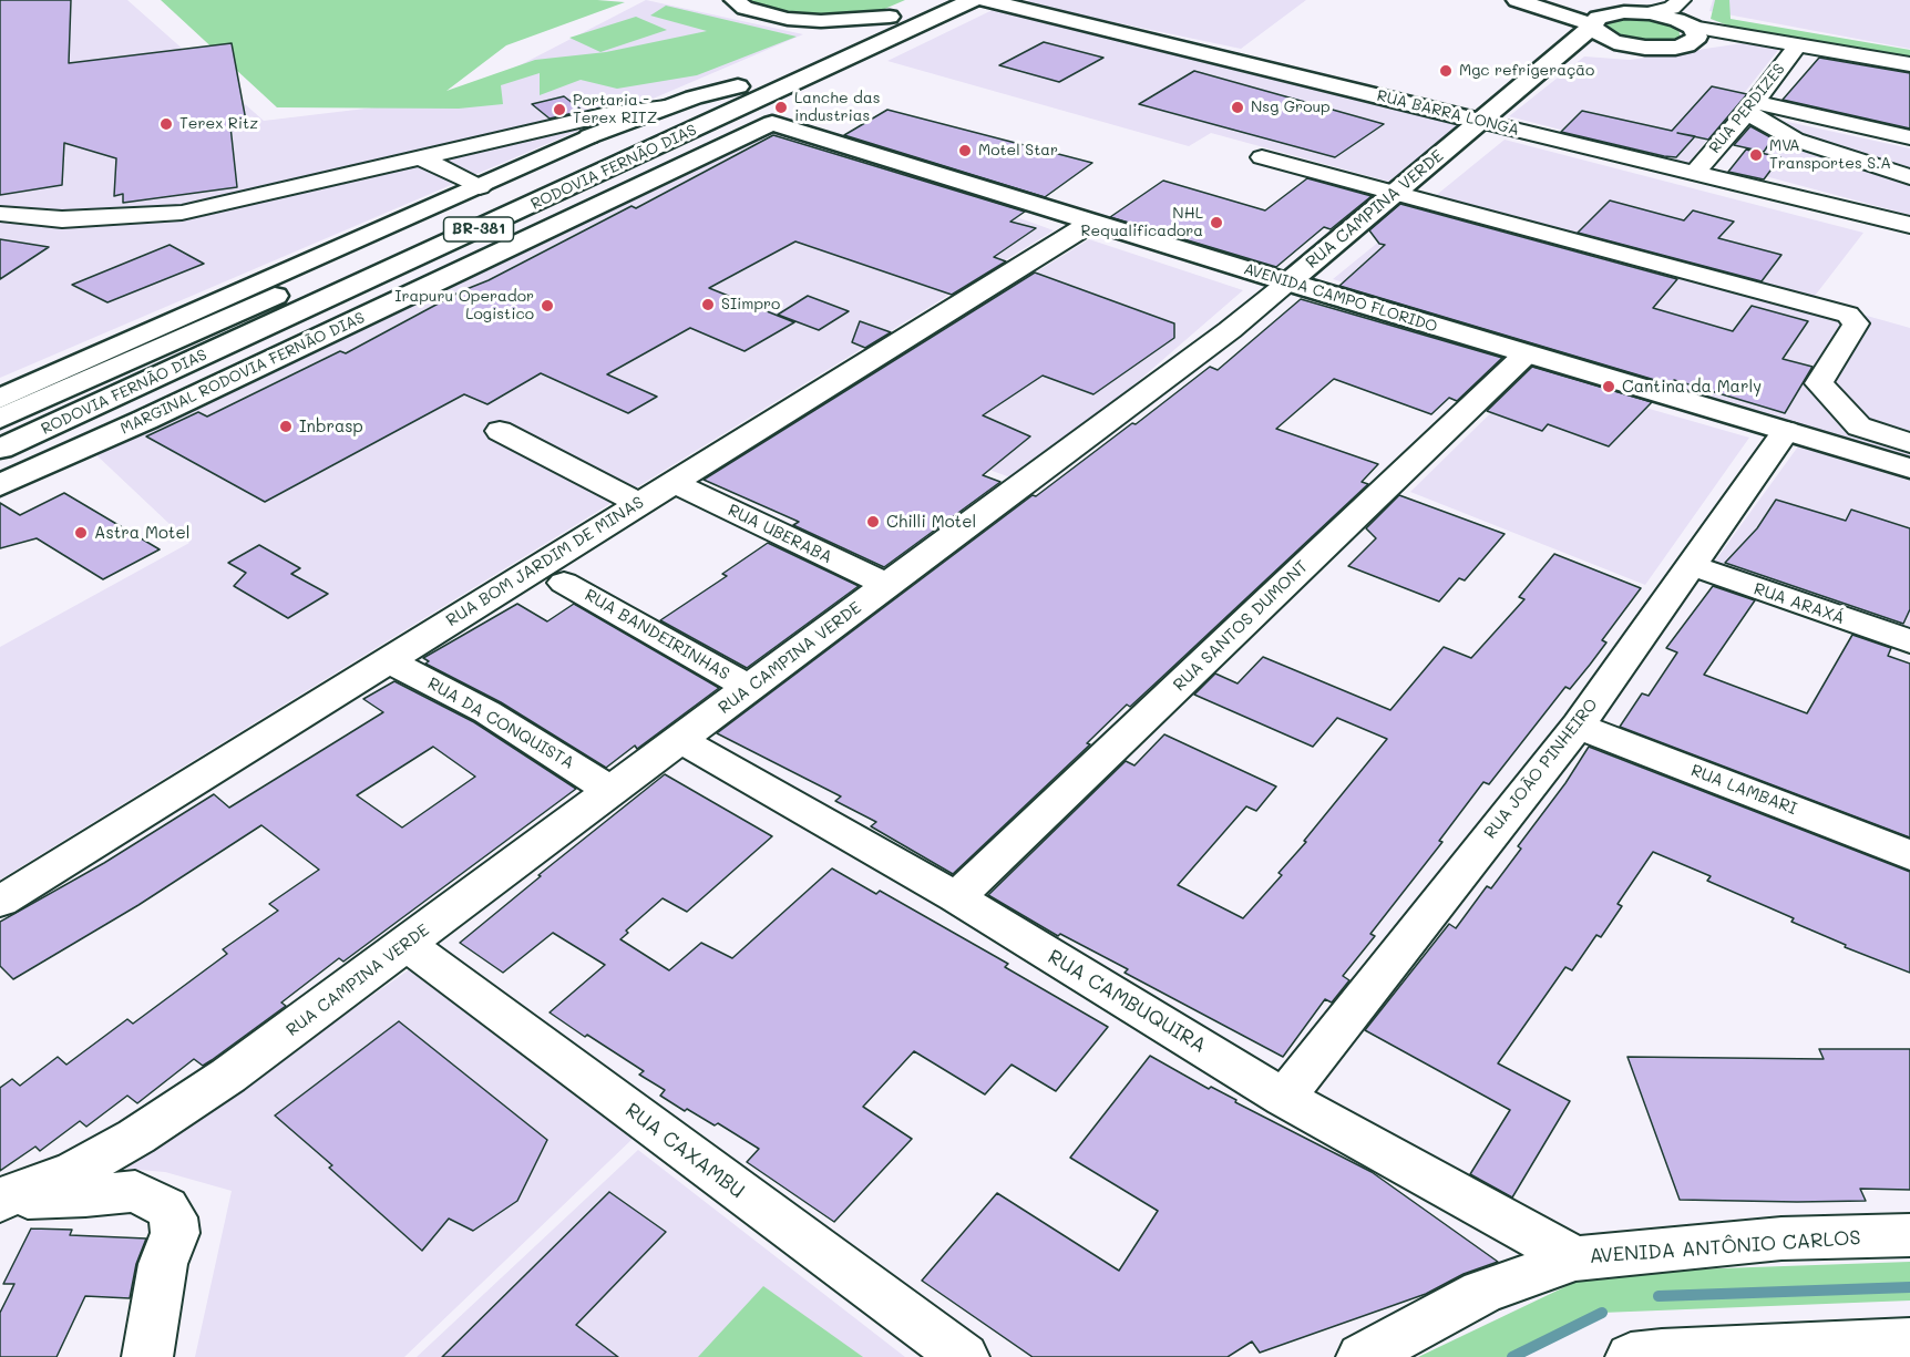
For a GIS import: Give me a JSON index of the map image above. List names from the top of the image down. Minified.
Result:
{"streets":{"main road":["RUA BARRA LONGA","RODOVIA FERNÃO DIAS","RUA CAMPINA VERDE","BR-381","AVENIDA CAMPO FLORIDO","MARGINAL RODOVIA FERNÃO DIAS"],"street":["RUA PERDIZES","RUA UBERABA","RUA BOM JARDIM DE MINAS","RUA ARAXÁ","RUA SANTOS DUMONT","RUA BANDEIRINHAS","RUA DA CONQUISTA","RUA JOÃO PINHEIRO","RUA LAMBARI","RUA CAMBUQUIRA","RUA CAXAMBU","AVENIDA ANTÔNIO CARLOS"]},"crossings":[["RUA PERDIZES","RUA BARRA LONGA"],["RUA BARRA LONGA","RUA CAMPINA VERDE"],["RODOVIA FERNÃO DIAS","BR-381"],["RUA CAMPINA VERDE","AVENIDA CAMPO FLORIDO"],["RUA CAMPINA VERDE","RUA UBERABA"],["RUA CAMPINA VERDE","RUA BANDEIRINHAS"],["RUA CAMPINA VERDE","RUA DA CONQUISTA"],["RUA CAMPINA VERDE","RUA CAMBUQUIRA"],["RUA CAMPINA VERDE","RUA CAXAMBU"],["AVENIDA CAMPO FLORIDO","MARGINAL RODOVIA FERNÃO DIAS"],["AVENIDA CAMPO FLORIDO","RUA BOM JARDIM DE MINAS"],["AVENIDA CAMPO FLORIDO","RUA SANTOS DUMONT"],["AVENIDA CAMPO FLORIDO","RUA JOÃO PINHEIRO"],["RUA UBERABA","RUA BOM JARDIM DE MINAS"],["RUA BOM JARDIM DE MINAS","RUA DA CONQUISTA"],["RUA ARAXÁ","RUA JOÃO PINHEIRO"],["RUA SANTOS DUMONT","RUA CAMBUQUIRA"],["RUA JOÃO PINHEIRO","RUA LAMBARI"],["RUA JOÃO PINHEIRO","RUA CAMBUQUIRA"],["RUA CAMBUQUIRA","AVENIDA ANTÔNIO CARLOS"]],"places":["Mgc refrigeração","Lanche das industrias","Nsg Group","Portaria - Terex RITZ","Terex Ritz","Motel Star","MVA Transportes S.A","NHL Requalificadora","SIimpro","Irapuru Operador Logistico","Cantina da Marly","Inbrasp","Chilli Motel","Astra Motel"]}
